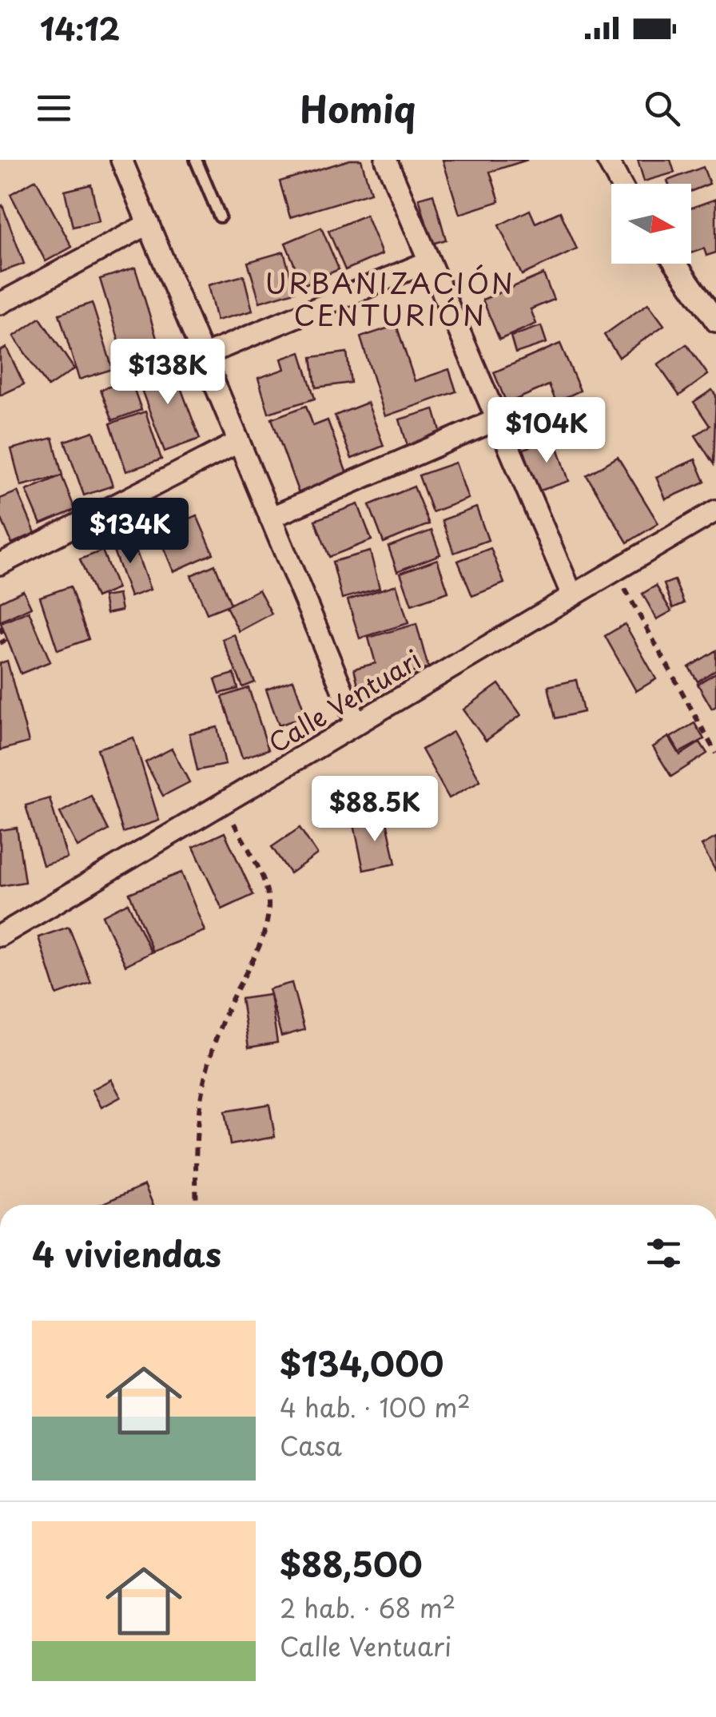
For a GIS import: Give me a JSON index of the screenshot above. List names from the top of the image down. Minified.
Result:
{"streets":{"street":["Calle Ventuari"]},"districts":["URBANIZACIÓN CENTURIÓN"],"north":"right","page":{"status":"14:12","header":"Homiq","price":["$138K","$104K","$134K","$88.5K"],"heading":"4 viviendas","list":[{"name":"$134,000","note":"4 hab. · 100 m² · Casa"},{"name":"$88,500","note":"2 hab. · 68 m² · Calle Ventuari"}]}}
